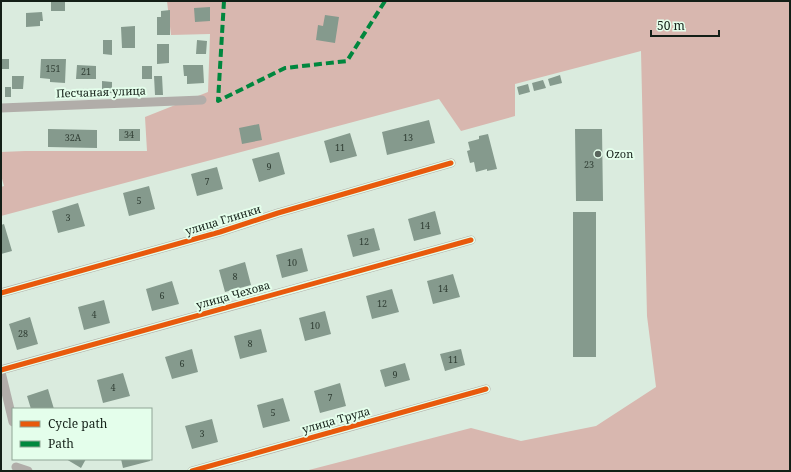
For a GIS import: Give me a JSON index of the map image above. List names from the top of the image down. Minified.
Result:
{"streets":{"street":["Песчаная улица","улица Глинки","улица Чехова","улица Труда"]},"places":["Ozon"],"house_numbers":["151","21","34","32А","13","11","23","9","7","5","3","14","12","10","8","14","6","12","4","10","28","8","11","6","9","4","7","5","3"],"legend":["Cycle path","Path"],"scale_bar":"50 m"}
